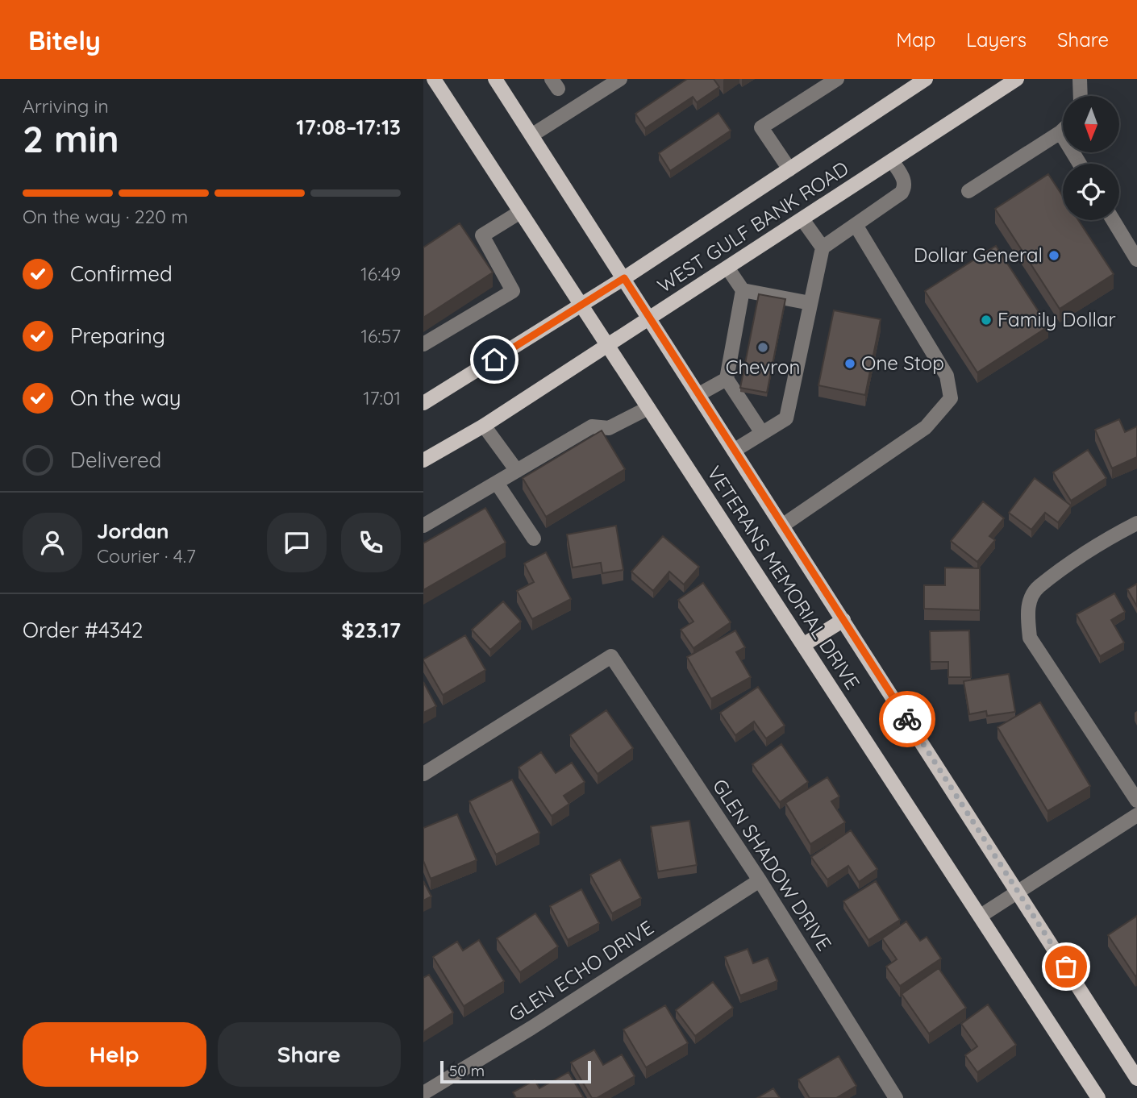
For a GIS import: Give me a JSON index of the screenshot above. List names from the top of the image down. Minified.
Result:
{"streets":{"main road":["WEST GULF BANK ROAD","VETERANS MEMORIAL DRIVE"],"street":["GLEN SHADOW DRIVE","GLEN ECHO DRIVE"]},"crossings":[["WEST GULF BANK ROAD","VETERANS MEMORIAL DRIVE"],["GLEN SHADOW DRIVE","GLEN ECHO DRIVE"]],"places":["Dollar General","Family Dollar","Chevron","One Stop"],"scale_bar":"50 m","north":"bottom","page":{"header":"Bitely","nav":["Map","Layers","Share"],"heading":["2 min","Arriving in","17:08–17:13"],"panel":["Jordan","Courier · 4.7","Order #4342","$23.17"],"bar":"On the way · 220 m","list":[["Confirmed","16:49"],["Preparing","16:57"],["On the way","17:01"],"Delivered"],"buttons":["Help","Share"],"scale":"50 m"}}
